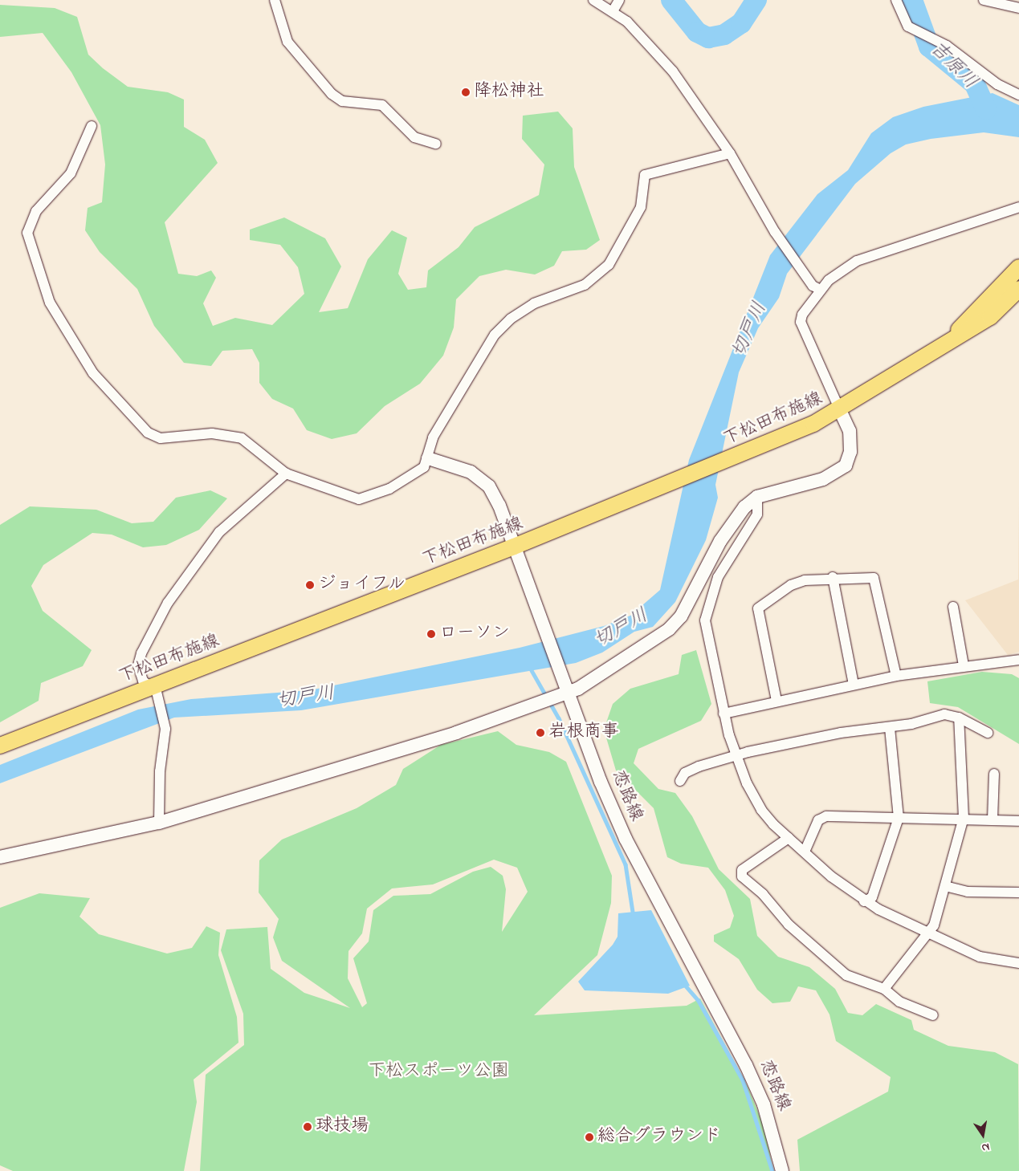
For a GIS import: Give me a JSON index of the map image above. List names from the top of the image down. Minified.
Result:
{"streets":{"main road":["下松田布施線"],"street":["恋路線"]},"crossings":[["下松田布施線","恋路線"]],"water":["吉原川","切戸川"],"parks":["下松スポーツ公園"],"places":["降松神社","ジョイフル","ローソン","岩根商事","球技場","総合グラウンド"],"north":"bottom"}
